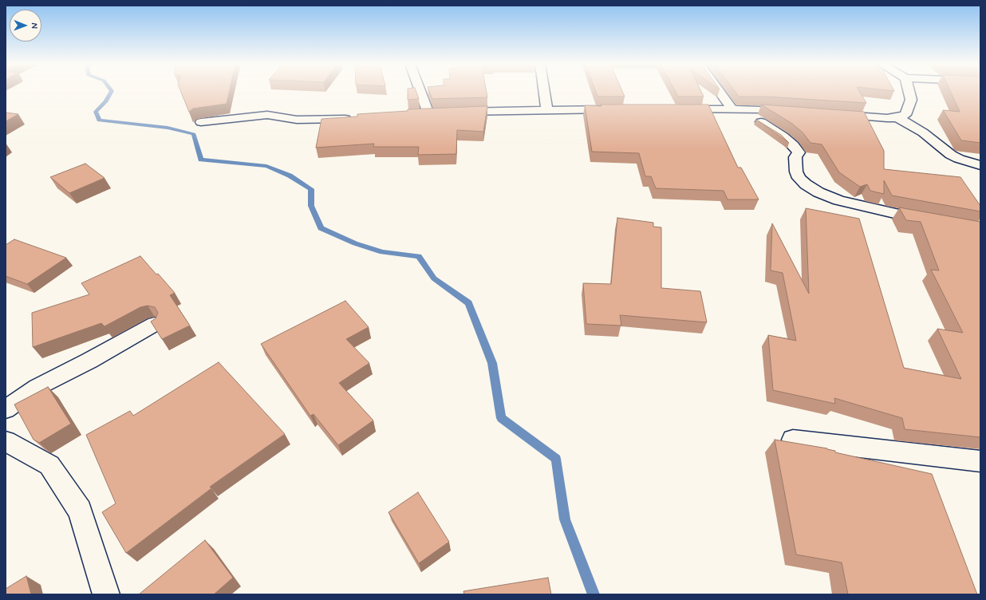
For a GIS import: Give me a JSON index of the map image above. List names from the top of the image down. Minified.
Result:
{"north":"right"}
